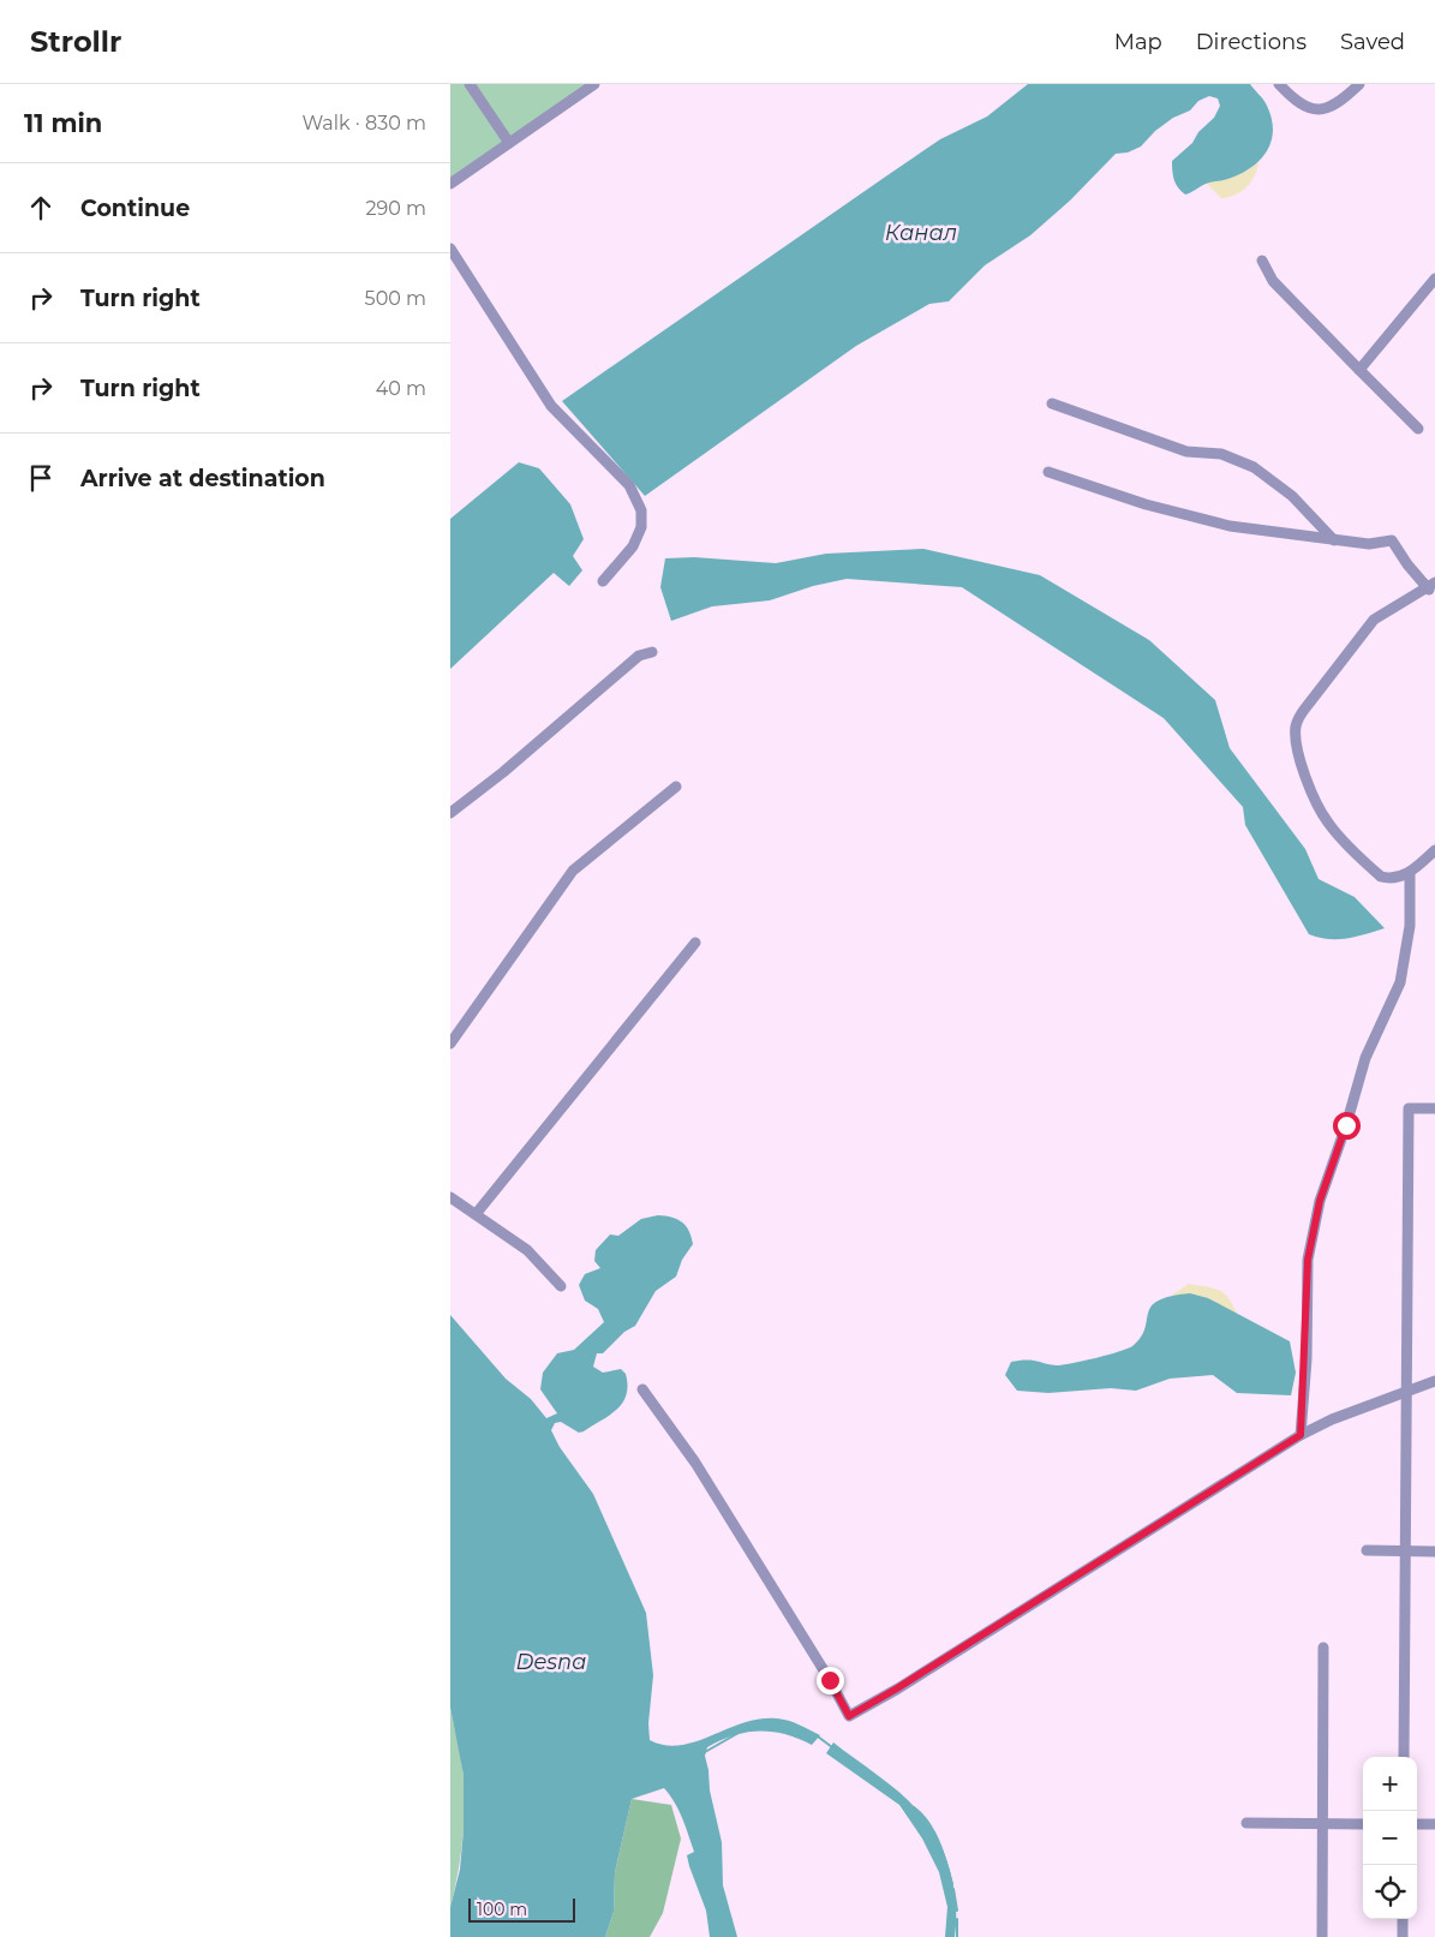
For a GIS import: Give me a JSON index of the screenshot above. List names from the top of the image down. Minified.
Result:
{"water":["Канал","Desna"],"scale_bar":"100 m","page":{"header":"Strollr","nav":["Map","Directions","Saved"],"heading":["11 min","Walk · 830 m"],"list":[["Continue","290 m"],["Turn right","500 m"],["Turn right","40 m"],"Arrive at destination"],"map_buttons":["+","−"],"scale":"100 m"}}
